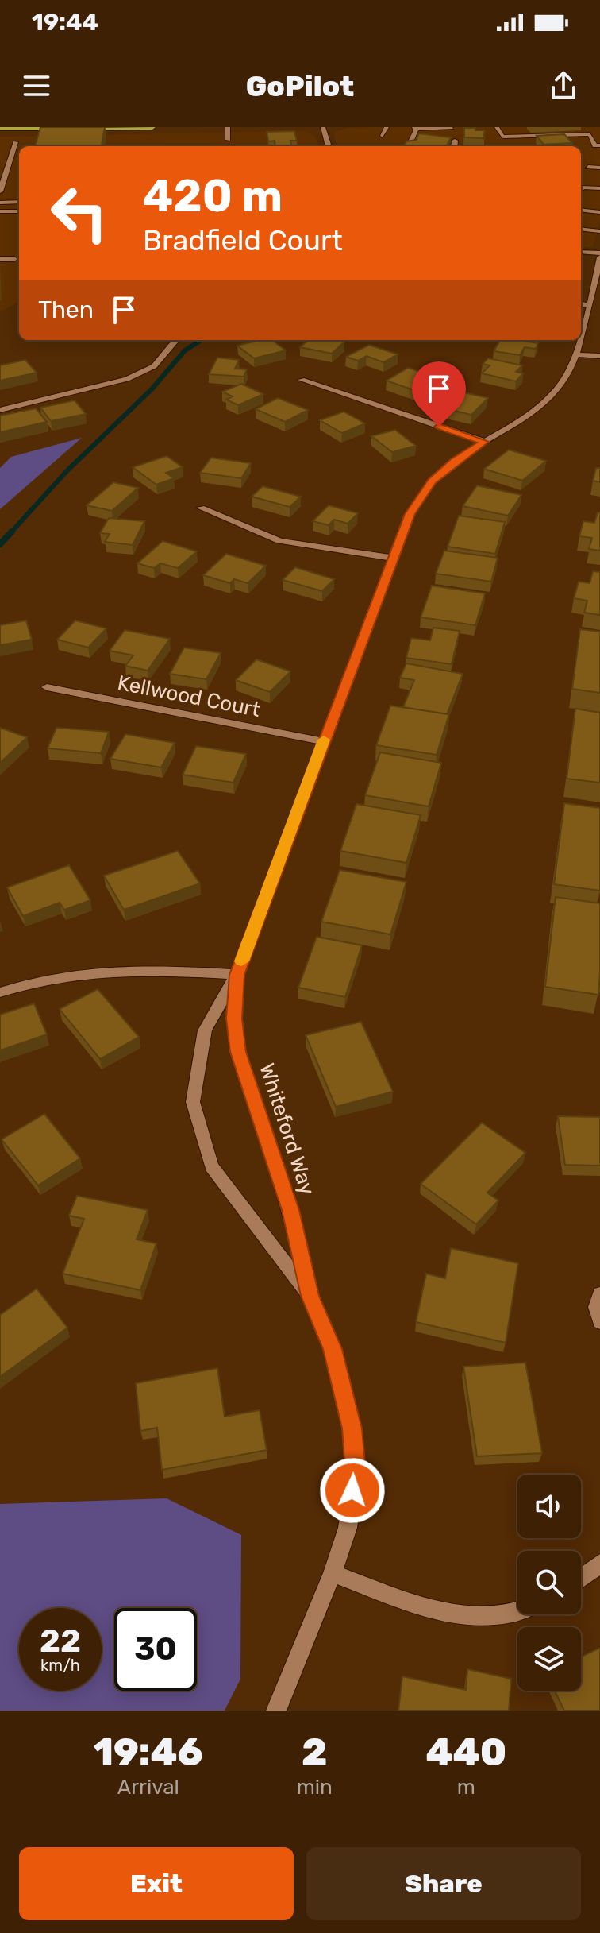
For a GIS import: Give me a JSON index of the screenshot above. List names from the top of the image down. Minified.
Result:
{"streets":{"street":["Kellwood Court","Whiteford Way"]},"crossings":[["Kellwood Court","Whiteford Way"]],"page":{"status":"19:44","header":"GoPilot","turn":["420 m","Bradfield Court"],"then":"Then","speed":"22 km/h","limit":"30","eta":["19:46","Arrival","2","min","440","m"],"buttons":["Exit","Share"]}}
